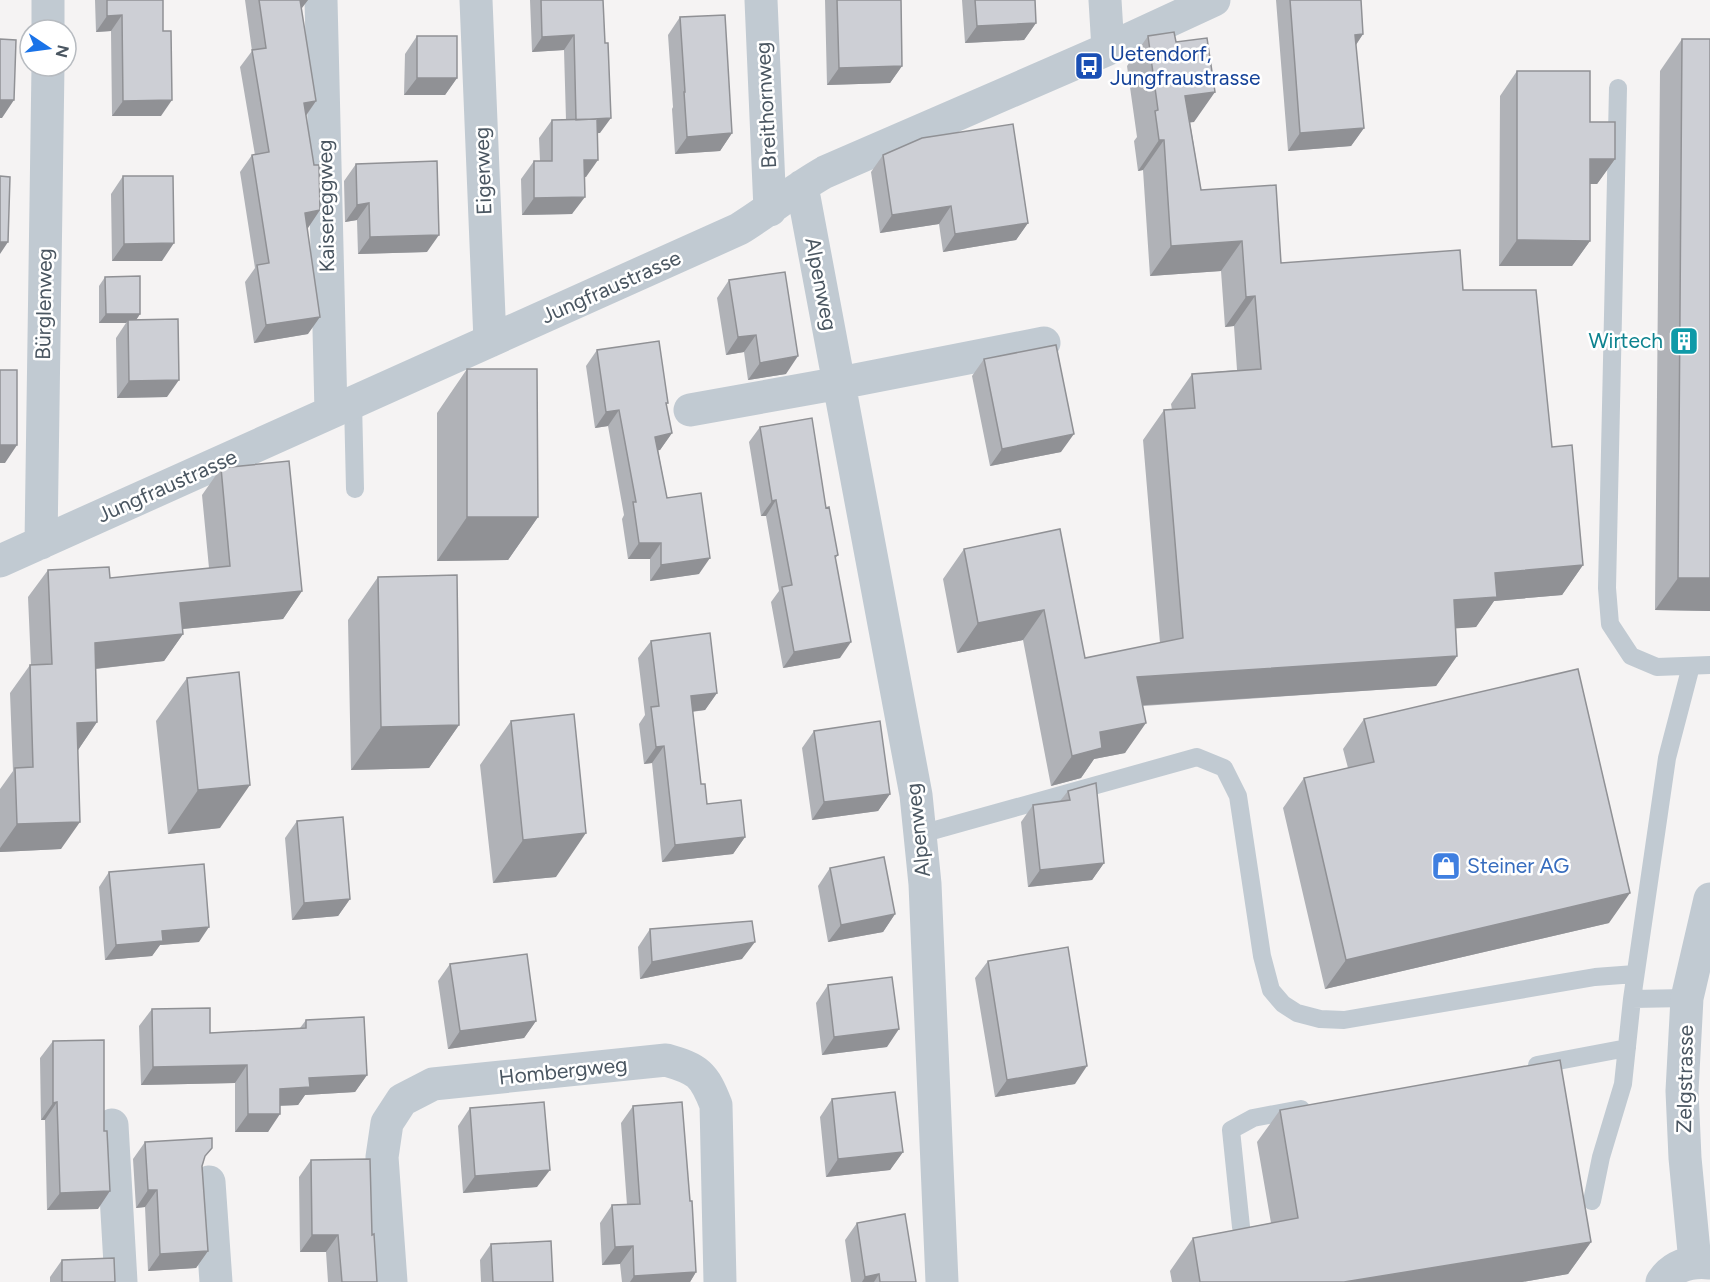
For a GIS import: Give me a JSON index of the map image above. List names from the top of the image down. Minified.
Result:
{"streets":{"street":["Breithornweg","Eigerweg","Kaisereggweg","Alpenweg","Jungfraustrasse","Bürglenweg","Hombergweg","Zelgstrasse"]},"crossings":[["Breithornweg","Jungfraustrasse"],["Eigerweg","Jungfraustrasse"],["Kaisereggweg","Jungfraustrasse"],["Alpenweg","Jungfraustrasse"],["Jungfraustrasse","Bürglenweg"]],"places":{"bus stop":["Uetendorf, Jungfraustrasse"],"building":["Wirtech"],"shop":["Steiner AG"]},"north":"right"}
